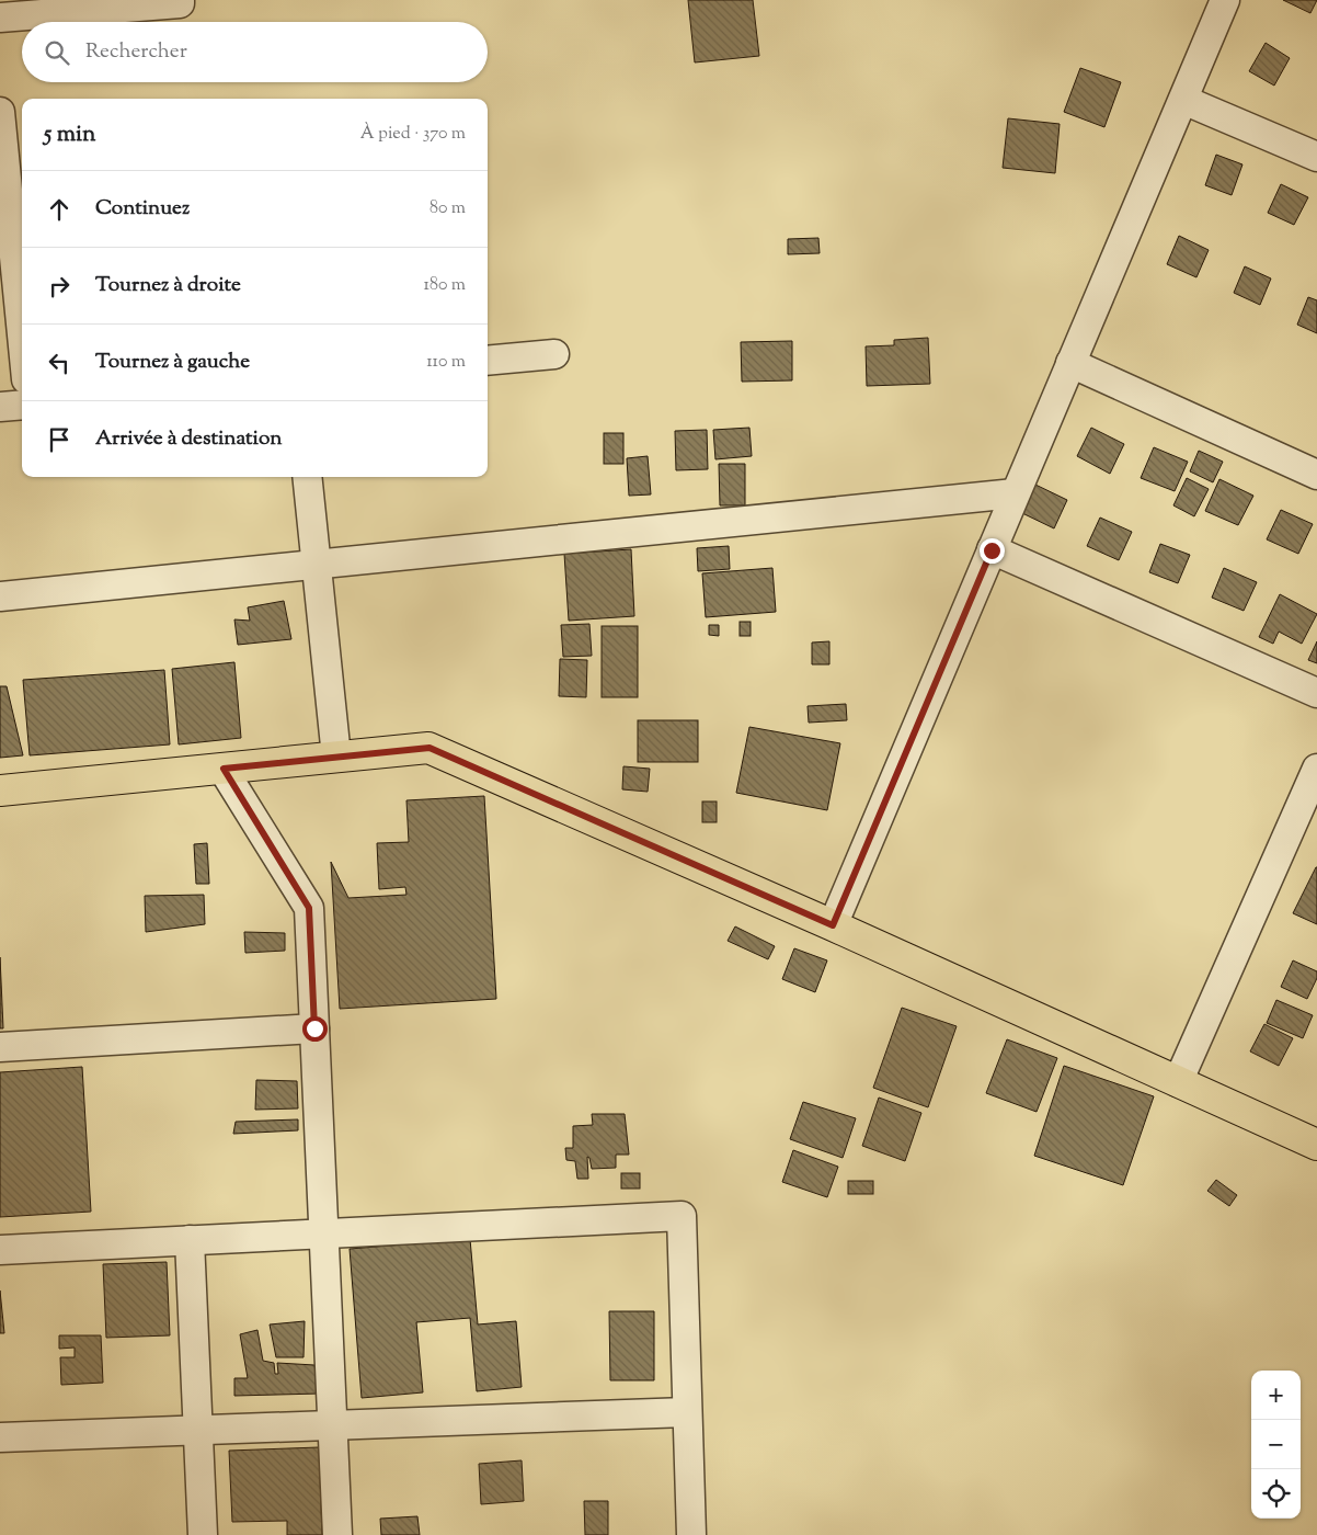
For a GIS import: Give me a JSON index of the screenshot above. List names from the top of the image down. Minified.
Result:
{"page":{"search":"Rechercher","heading":["5 min","À pied · 370 m"],"list":[["Continuez","80 m"],["Tournez à droite","180 m"],["Tournez à gauche","110 m"],"Arrivée à destination"],"map_buttons":["+","−"]}}
